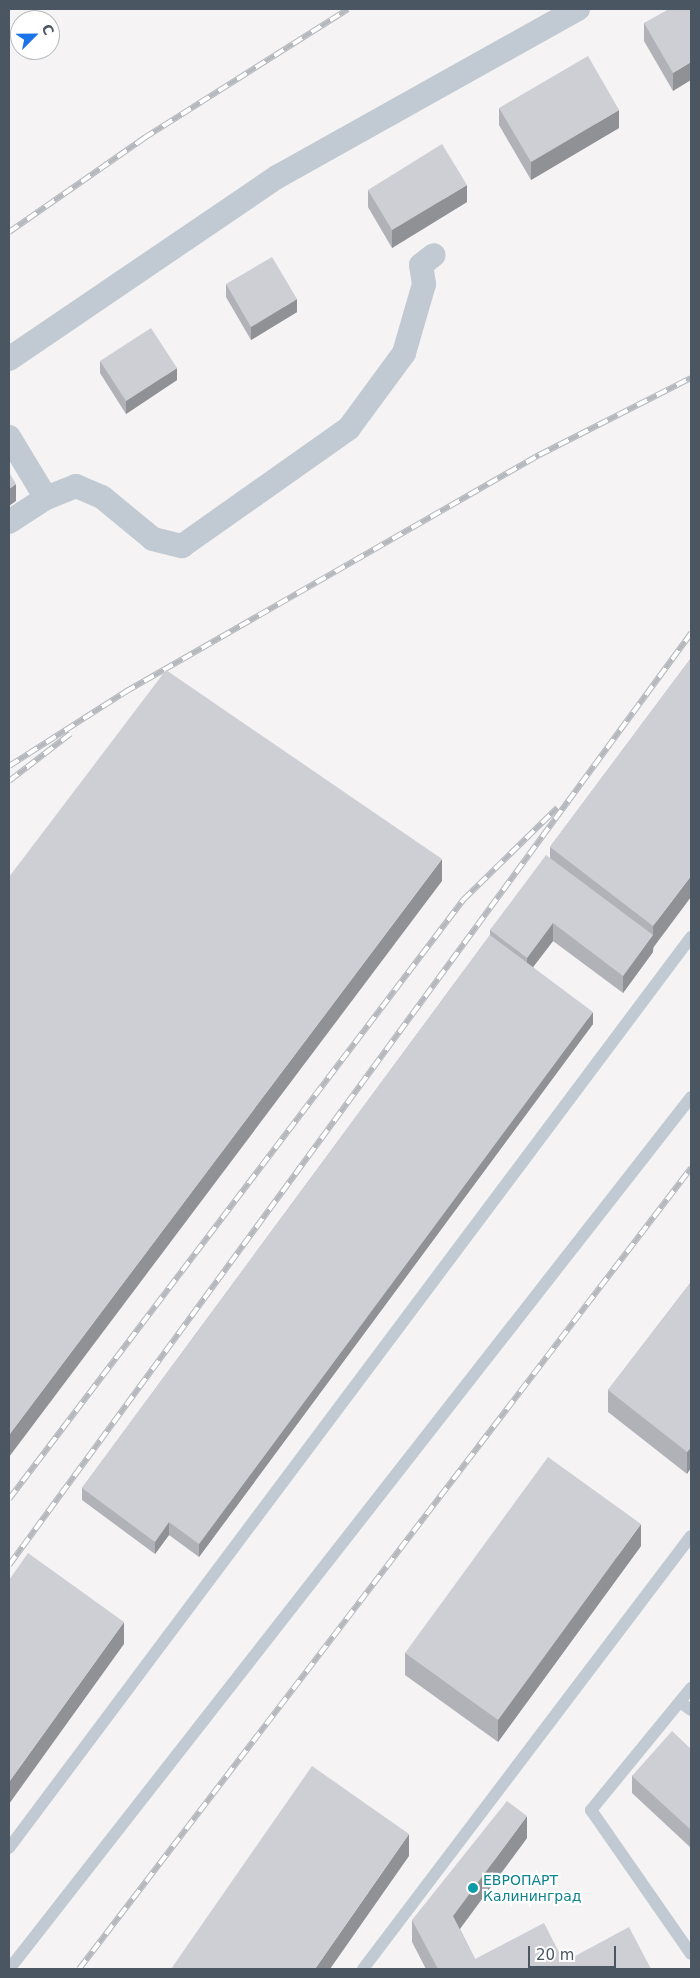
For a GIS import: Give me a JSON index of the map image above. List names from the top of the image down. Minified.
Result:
{"places":["ЕВРОПАРТ Калининград"],"scale_bar":"20 m","north":"top right"}
